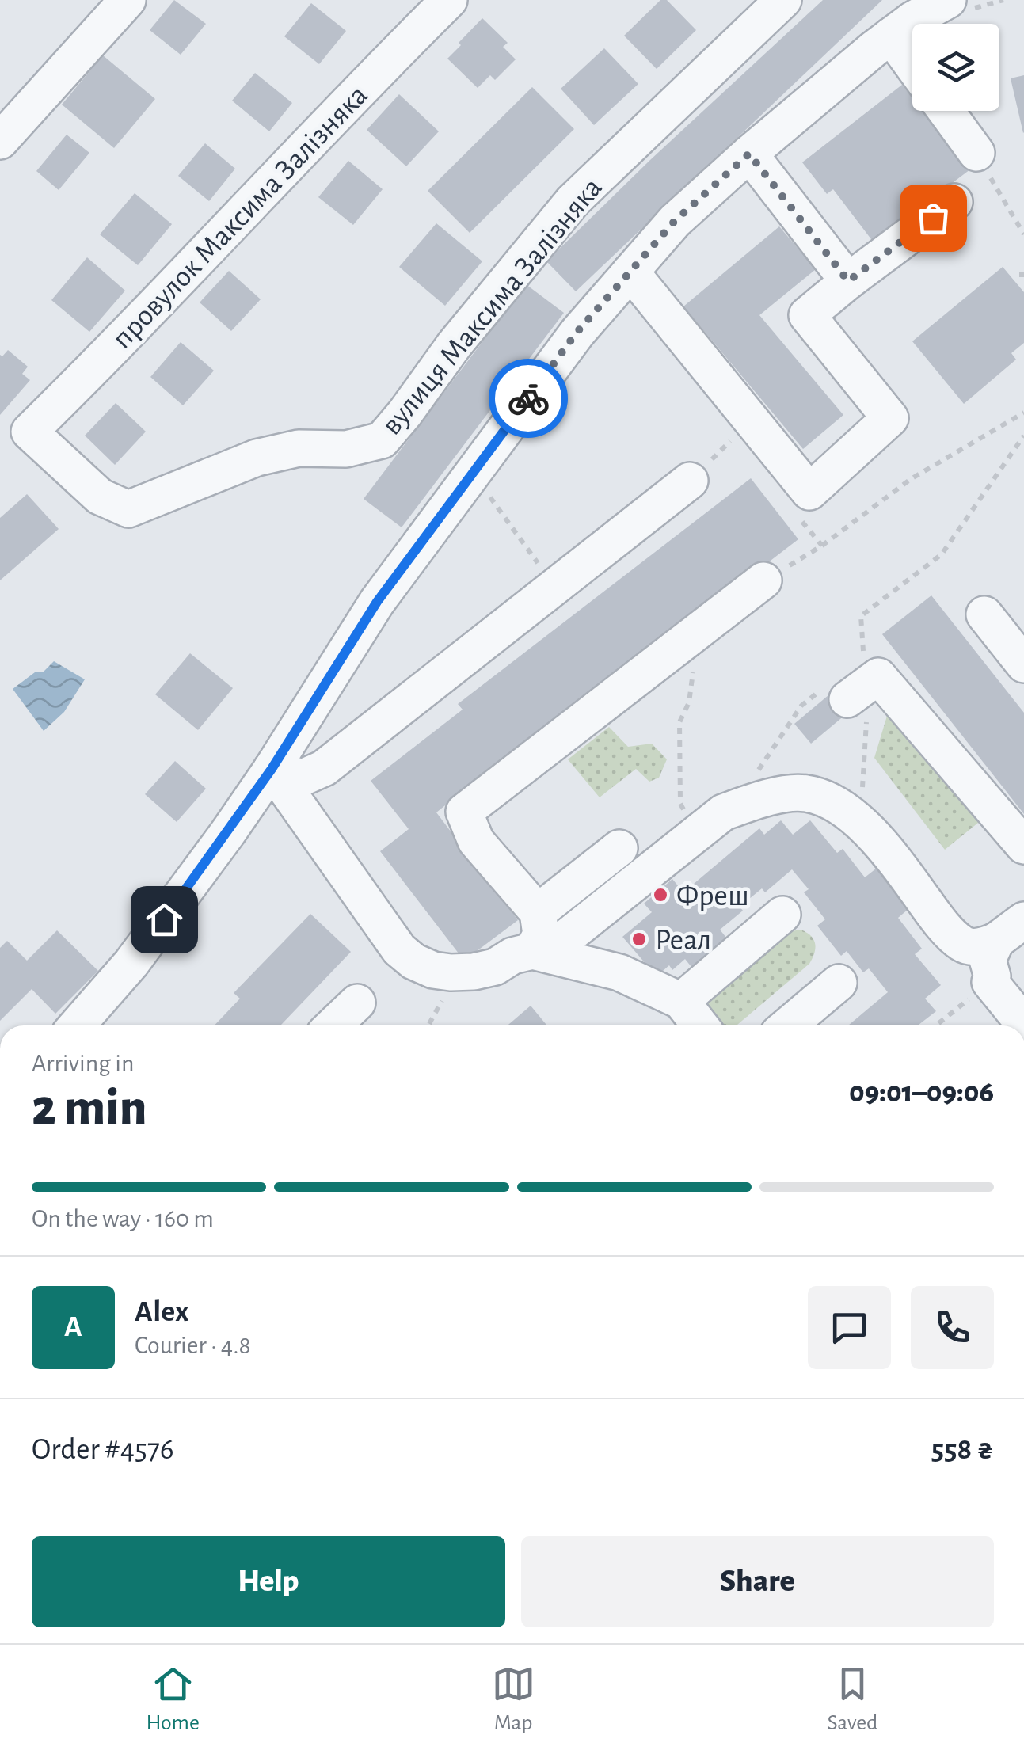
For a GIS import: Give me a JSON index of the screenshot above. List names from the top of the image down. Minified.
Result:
{"streets":{"street":["провулок Максима Залізняка","вулиця Максима Залізняка"]},"crossings":[["провулок Максима Залізняка","вулиця Максима Залізняка"]],"places":["Фреш","Реал"],"page":{"heading":["2 min","Arriving in","09:01–09:06"],"panel":["Alex","Courier · 4.8","Order #4576","558 ₴"],"bar":"On the way · 160 m","round":"A","buttons":["Help","Share"],"tabs":["Home","Map","Saved"]}}
